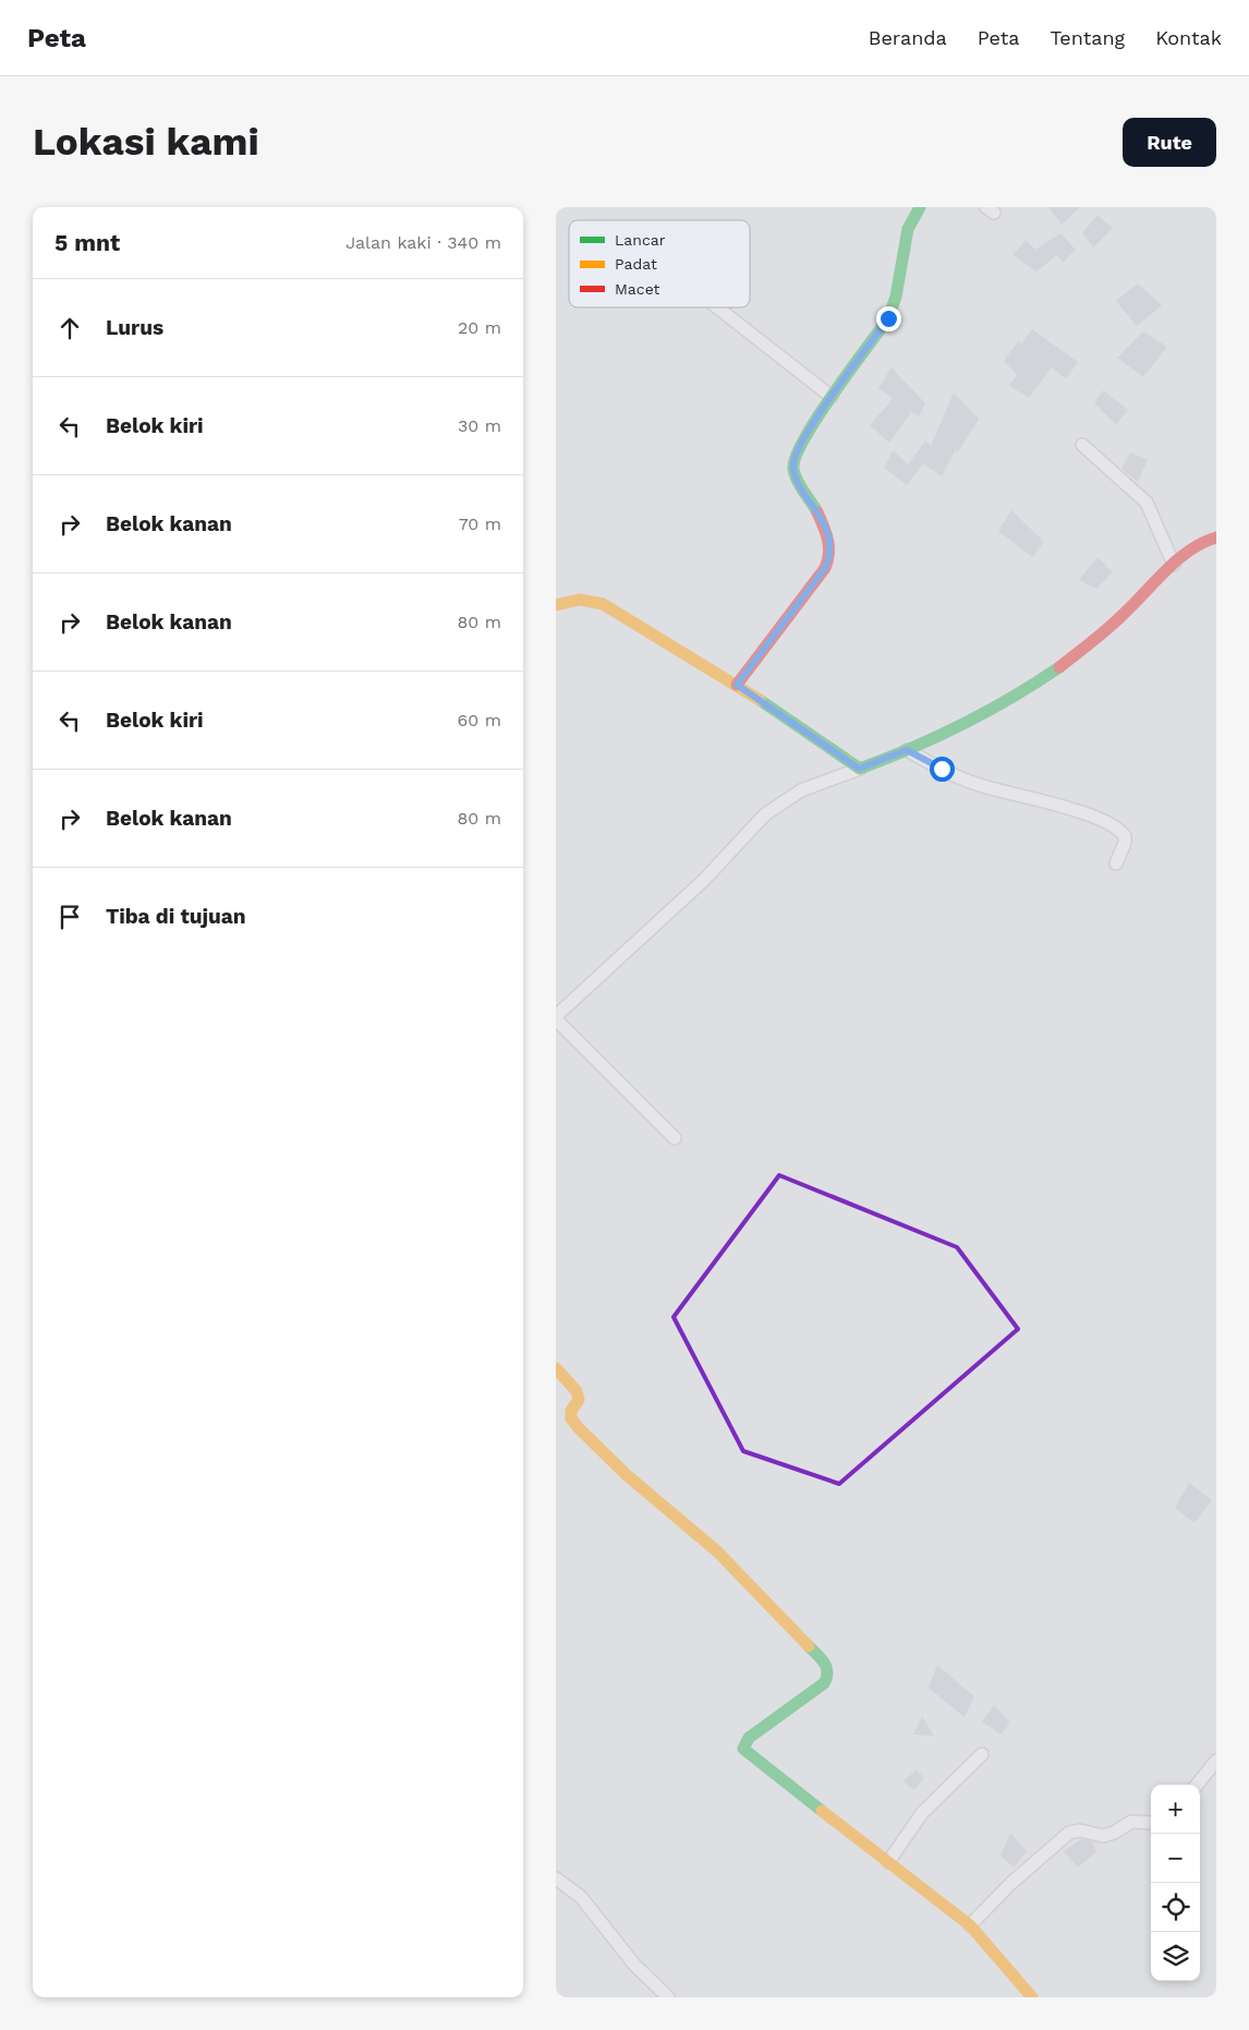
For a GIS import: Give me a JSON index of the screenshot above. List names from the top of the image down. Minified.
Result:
{"legend":["Lancar","Padat","Macet"],"page":{"header":"Peta","nav":["Beranda","Peta","Tentang","Kontak"],"buttons":"Rute","title":"Lokasi kami","heading":["5 mnt","Jalan kaki · 340 m"],"list":[["Lurus","20 m"],["Belok kiri","30 m"],["Belok kanan","70 m"],["Belok kanan","80 m"],["Belok kiri","60 m"],["Belok kanan","80 m"],"Tiba di tujuan"],"map_buttons":["+","−"]}}
